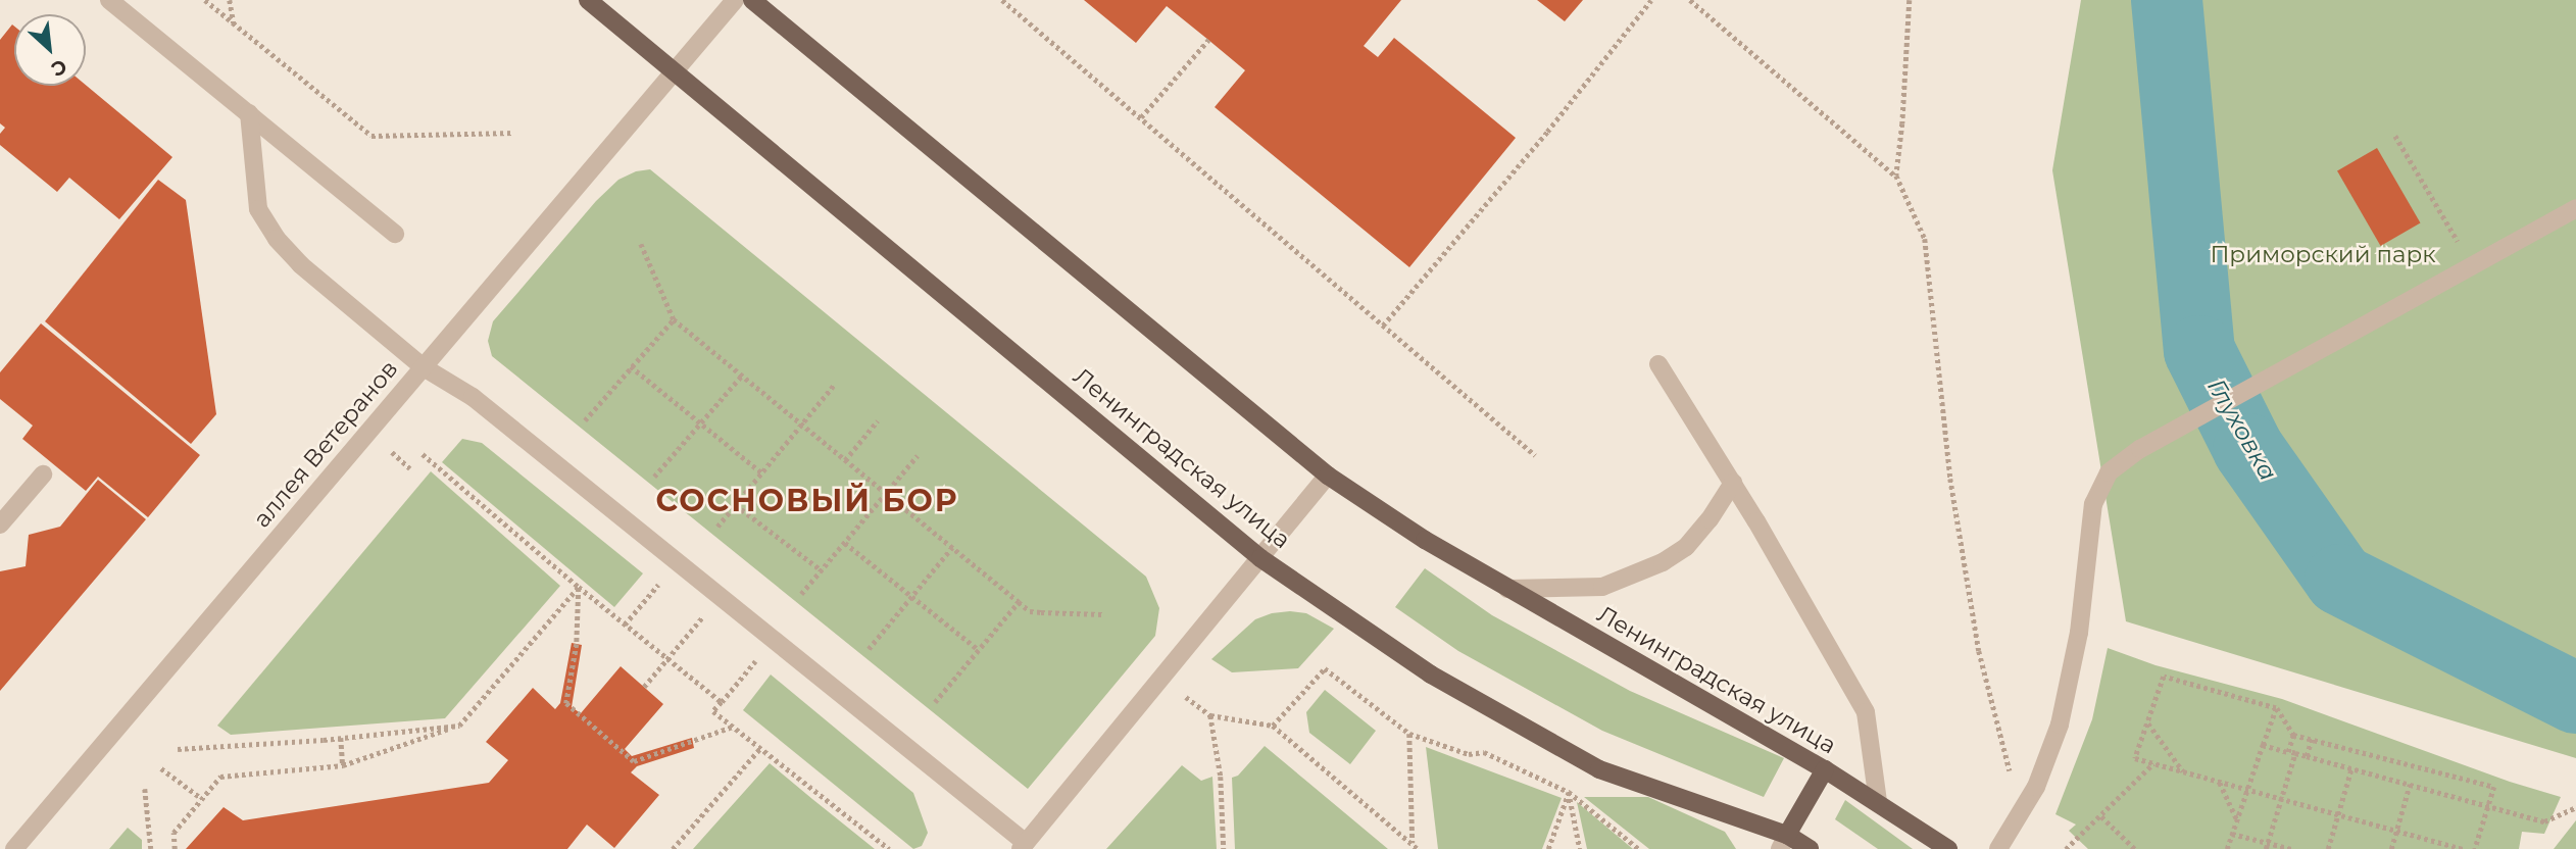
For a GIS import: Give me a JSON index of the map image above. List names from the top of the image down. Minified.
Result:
{"streets":{"main road":["Ленинградская улица"],"street":["аллея Ветеранов"]},"crossings":[["аллея Ветеранов","Ленинградская улица"]],"districts":["СОСНОВЫЙ БОР"],"water":["Глуховка"],"parks":["Приморский парк"],"north":"bottom right"}
